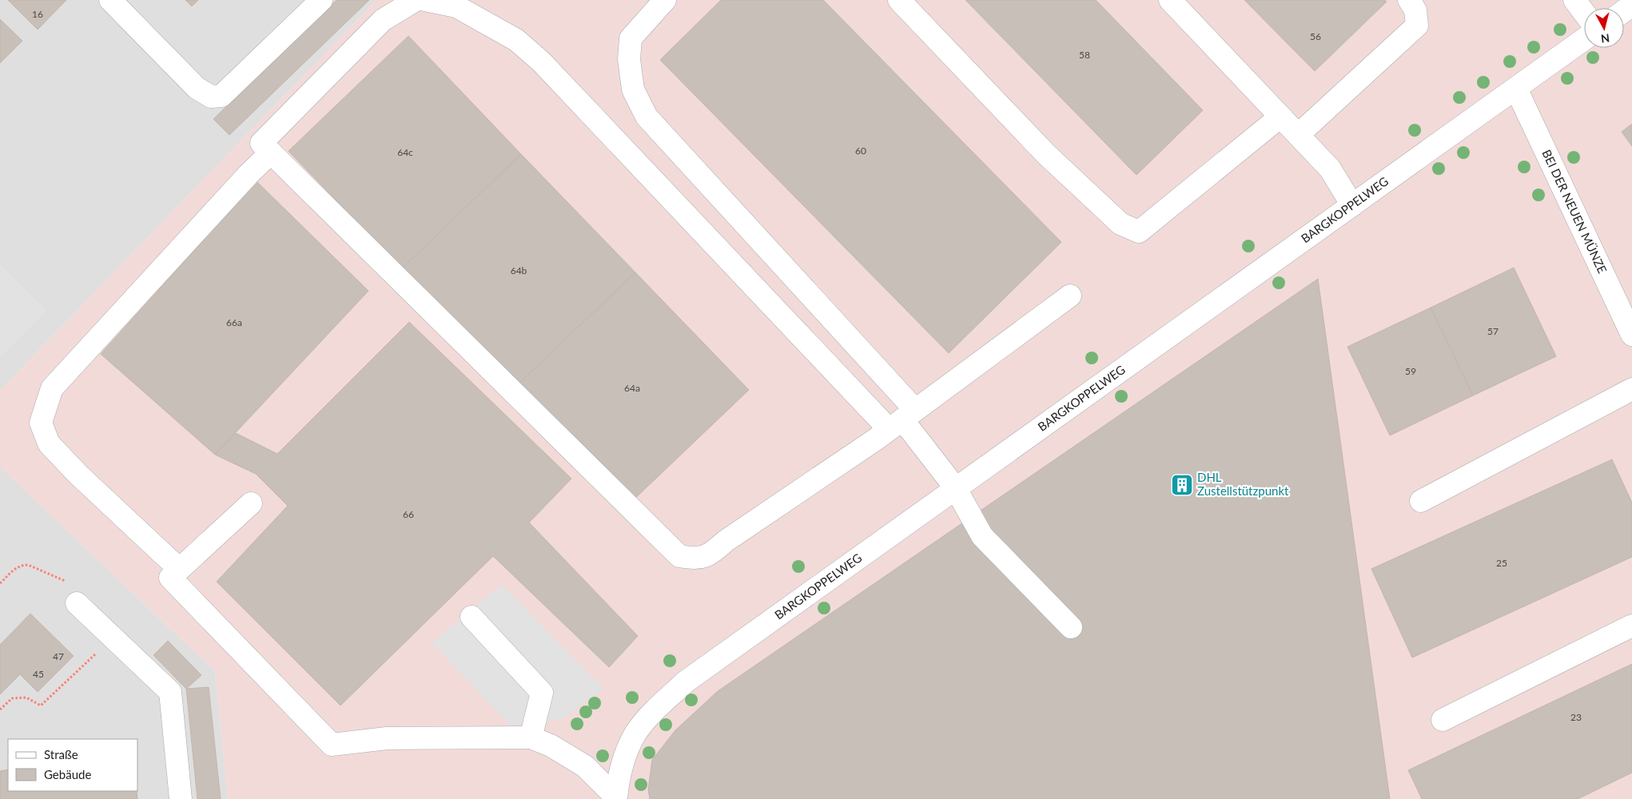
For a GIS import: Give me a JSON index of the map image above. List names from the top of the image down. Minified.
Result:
{"streets":{"street":["BARGKOPPELWEG","BEI DER NEUEN MÜNZE"]},"crossings":[["BARGKOPPELWEG","BEI DER NEUEN MÜNZE"]],"places":{"building":["DHL Zustellstützpunkt"]},"house_numbers":["16","56","58","60","64c","64b","66a","57","59","64a","66","25","47","45","23"],"legend":["Straße","Gebäude"],"north":"bottom"}
